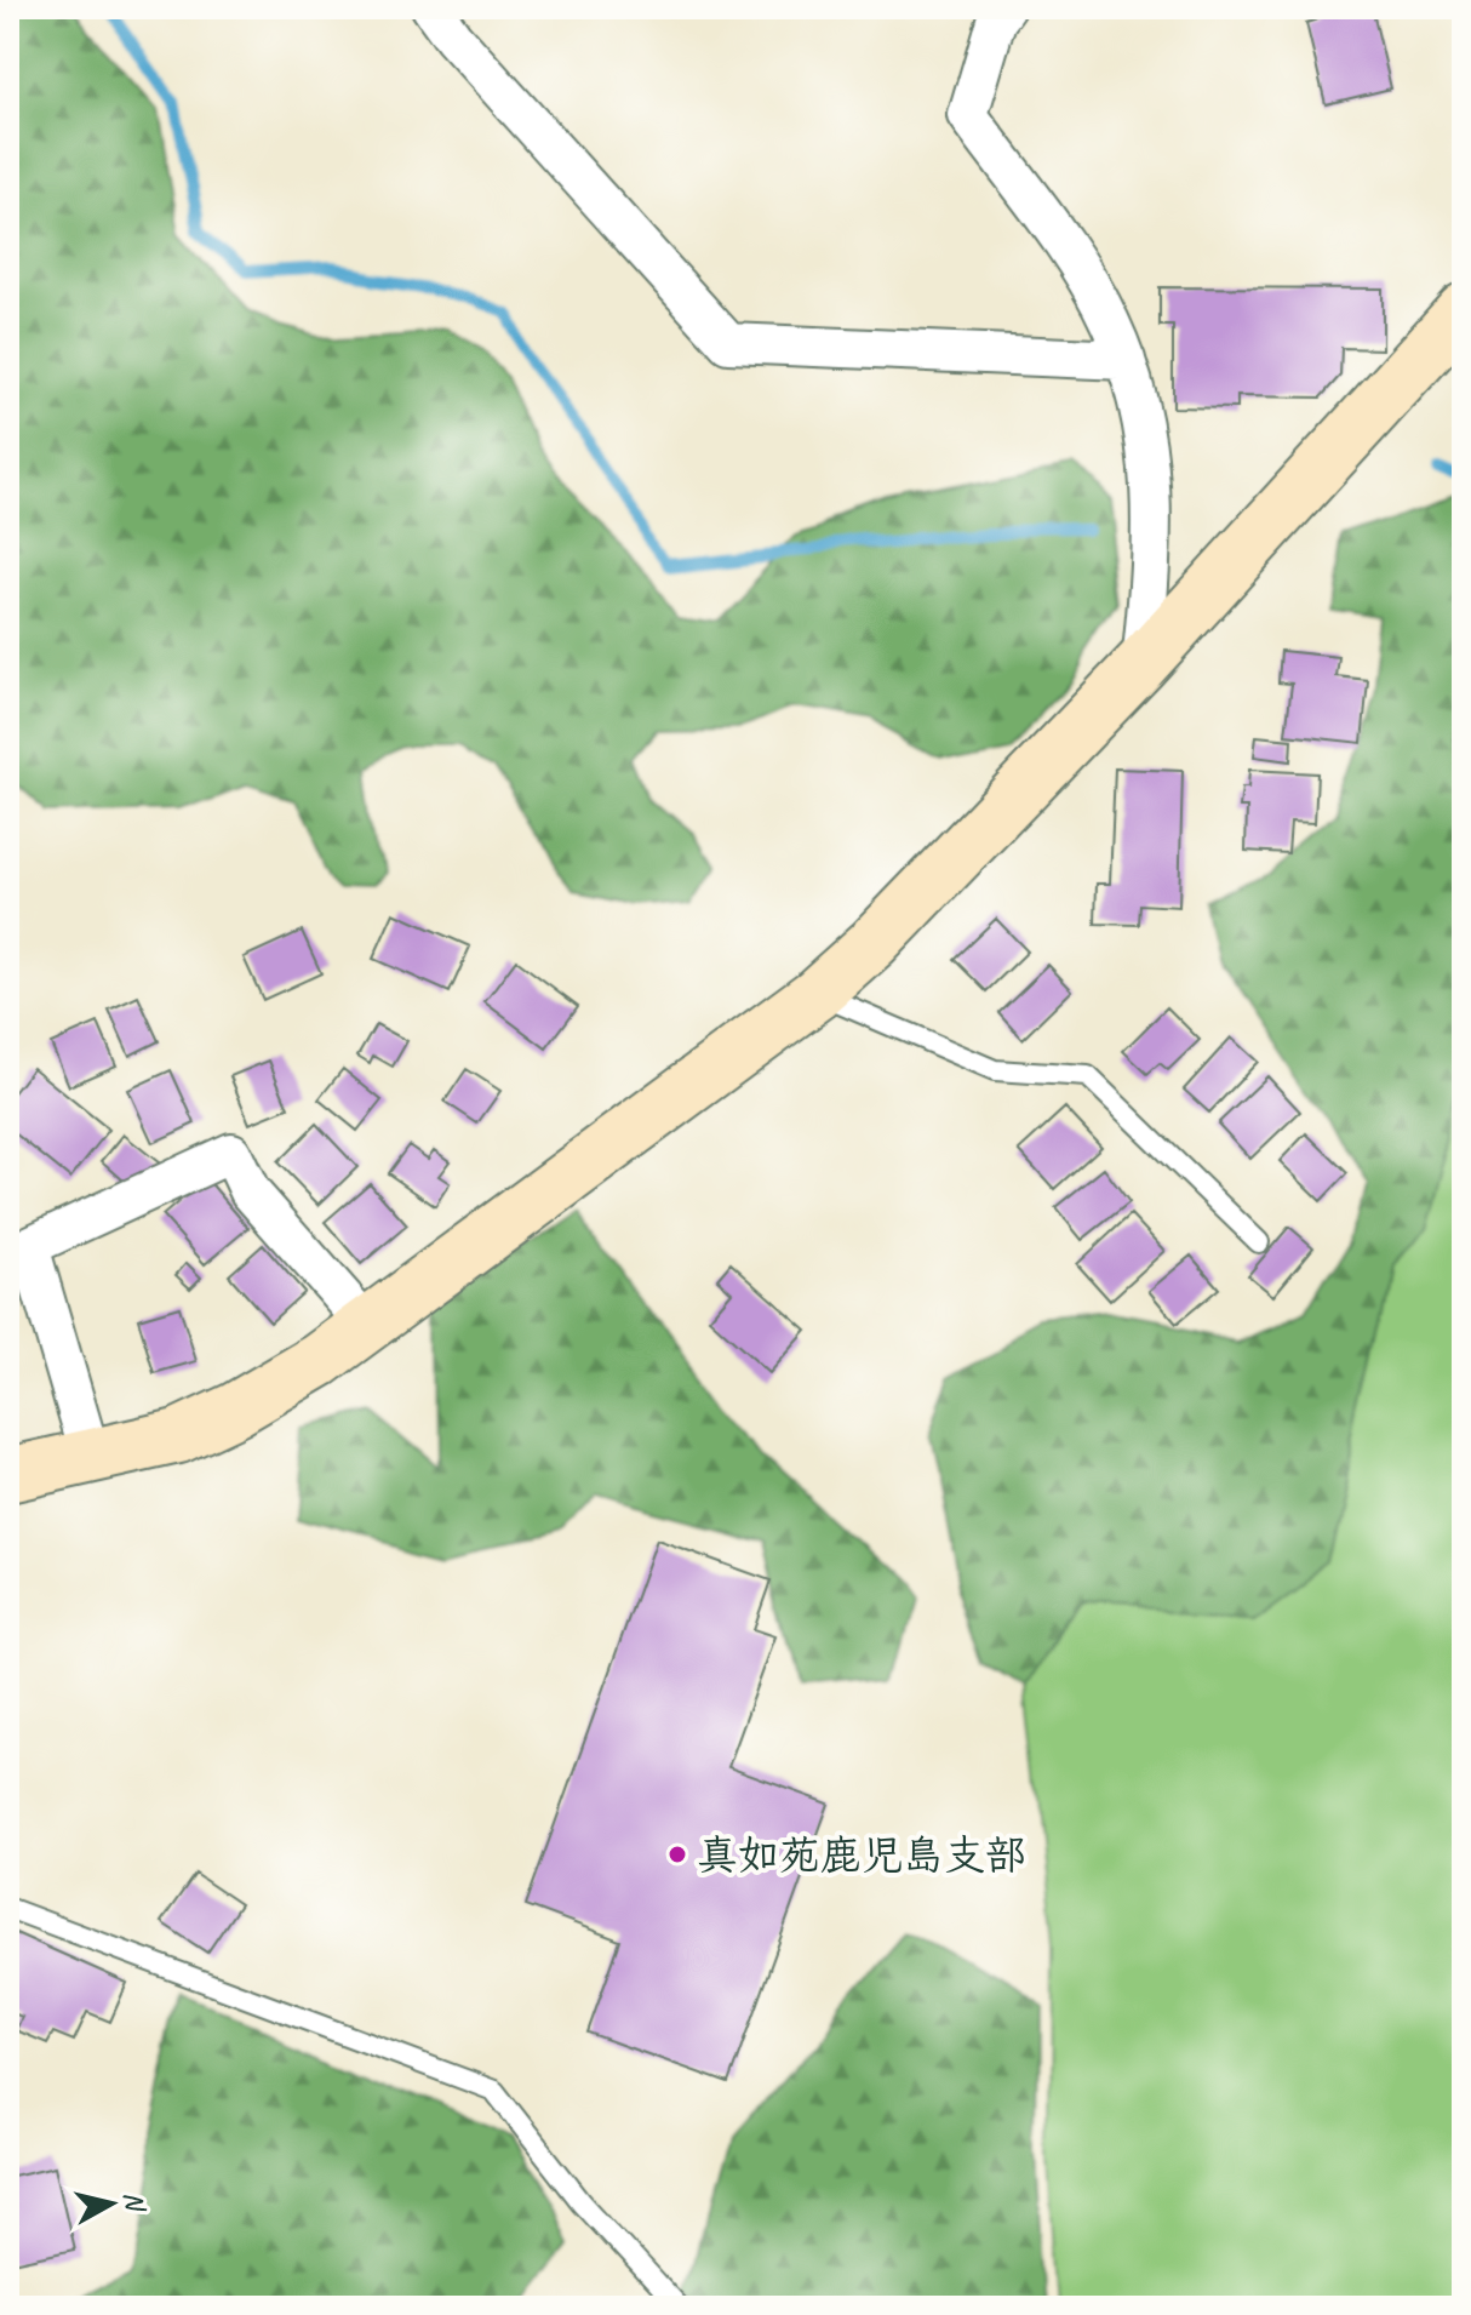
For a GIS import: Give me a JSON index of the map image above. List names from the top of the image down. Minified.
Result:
{"places":["真如苑鹿児島支部"],"north":"right"}
